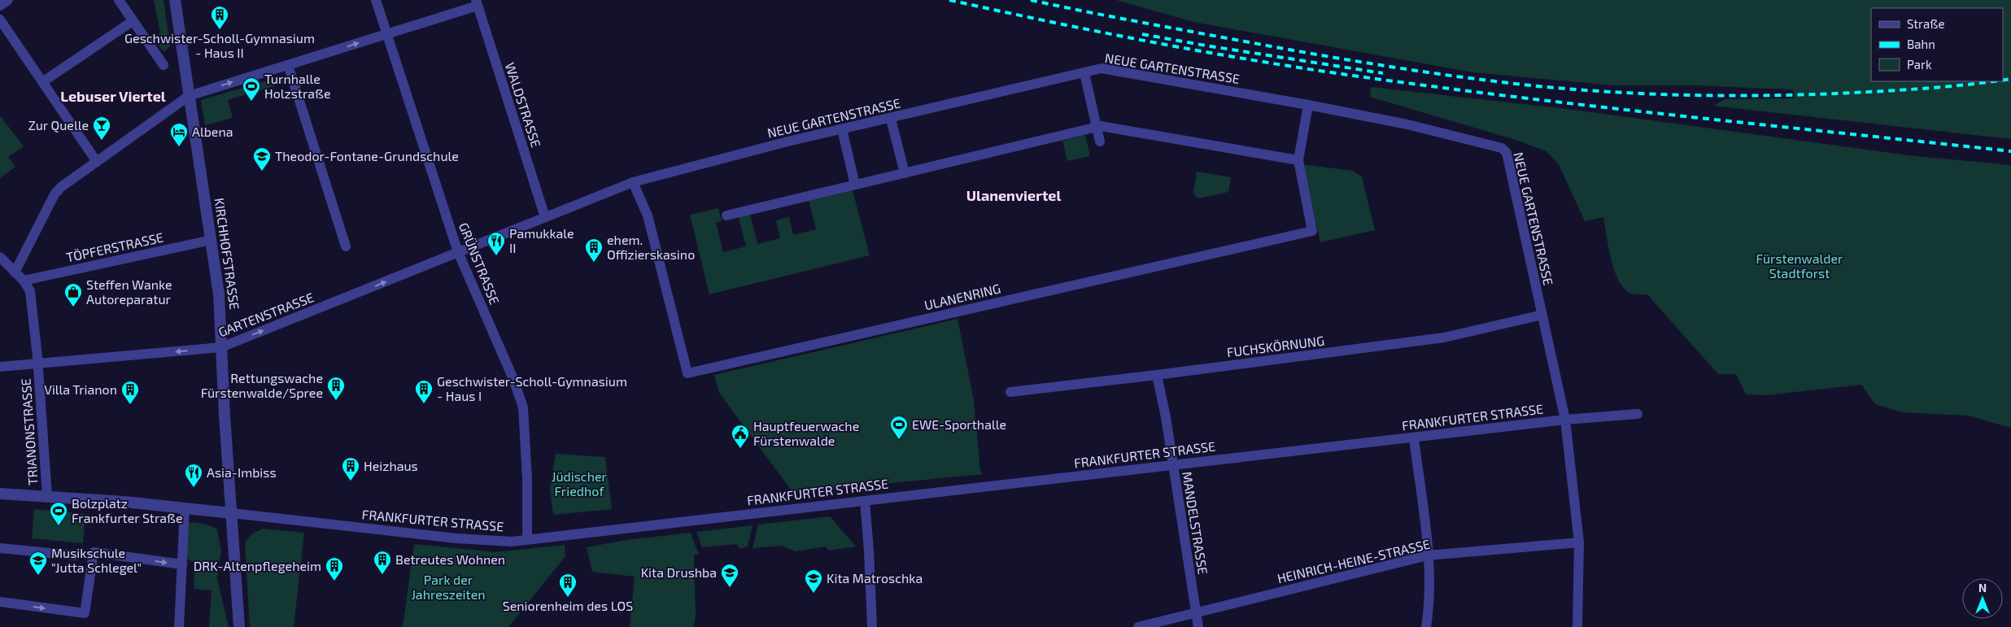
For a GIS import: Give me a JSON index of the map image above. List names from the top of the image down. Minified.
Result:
{"streets":{"street":["NEUE GARTENSTRASSE","WALDSTRASSE","TÖPFERSTRASSE","KIRCHHOFSTRASSE","GRÜNSTRASSE","ULANENRING","GARTENSTRASSE","FUCHSKÖRNUNG","FRANKFURTER STRASSE","TRIANONSTRASSE","MANDELSTRASSE","HEINRICH-HEINE-STRASSE"]},"crossings":[["NEUE GARTENSTRASSE","WALDSTRASSE"],["NEUE GARTENSTRASSE","GRÜNSTRASSE"],["NEUE GARTENSTRASSE","ULANENRING"],["NEUE GARTENSTRASSE","GARTENSTRASSE"],["NEUE GARTENSTRASSE","FUCHSKÖRNUNG"],["NEUE GARTENSTRASSE","FRANKFURTER STRASSE"],["NEUE GARTENSTRASSE","HEINRICH-HEINE-STRASSE"],["TÖPFERSTRASSE","KIRCHHOFSTRASSE"],["TÖPFERSTRASSE","TRIANONSTRASSE"],["KIRCHHOFSTRASSE","GARTENSTRASSE"],["KIRCHHOFSTRASSE","FRANKFURTER STRASSE"],["GRÜNSTRASSE","GARTENSTRASSE"],["GRÜNSTRASSE","FRANKFURTER STRASSE"],["GARTENSTRASSE","TRIANONSTRASSE"],["FUCHSKÖRNUNG","MANDELSTRASSE"],["FRANKFURTER STRASSE","TRIANONSTRASSE"],["FRANKFURTER STRASSE","MANDELSTRASSE"],["MANDELSTRASSE","HEINRICH-HEINE-STRASSE"]],"districts":["Lebuser Viertel","Ulanenviertel"],"parks":["Fürstenwalder Stadtforst","Jüdischer Friedhof","Park der Jahreszeiten"],"places":{"building":["Geschwister-Scholl-Gymnasium - Haus II","ehem. Offizierskasino","Rettungswache Fürstenwalde/Spree","Geschwister-Scholl-Gymnasium - Haus I","Villa Trianon","Heizhaus","Betreutes Wohnen","DRK-Altenpflegeheim","Seniorenheim des LOS"],"sports":["Turnhalle Holzstraße","EWE-Sporthalle","Bolzplatz Frankfurter Straße"],"bar":["Zur Quelle"],"hotel":["Albena"],"school or university":["Theodor-Fontane-Grundschule","Musikschule \"Jutta Schlegel\"","Kita Drushba","Kita Matroschka"],"restaurant":["Pamukkale II","Asia-Imbiss"],"shop":["Steffen Wanke Autoreparatur"],"public building":["Hauptfeuerwache Fürstenwalde"]},"legend":["Straße","Bahn","Park"],"north":"top"}
